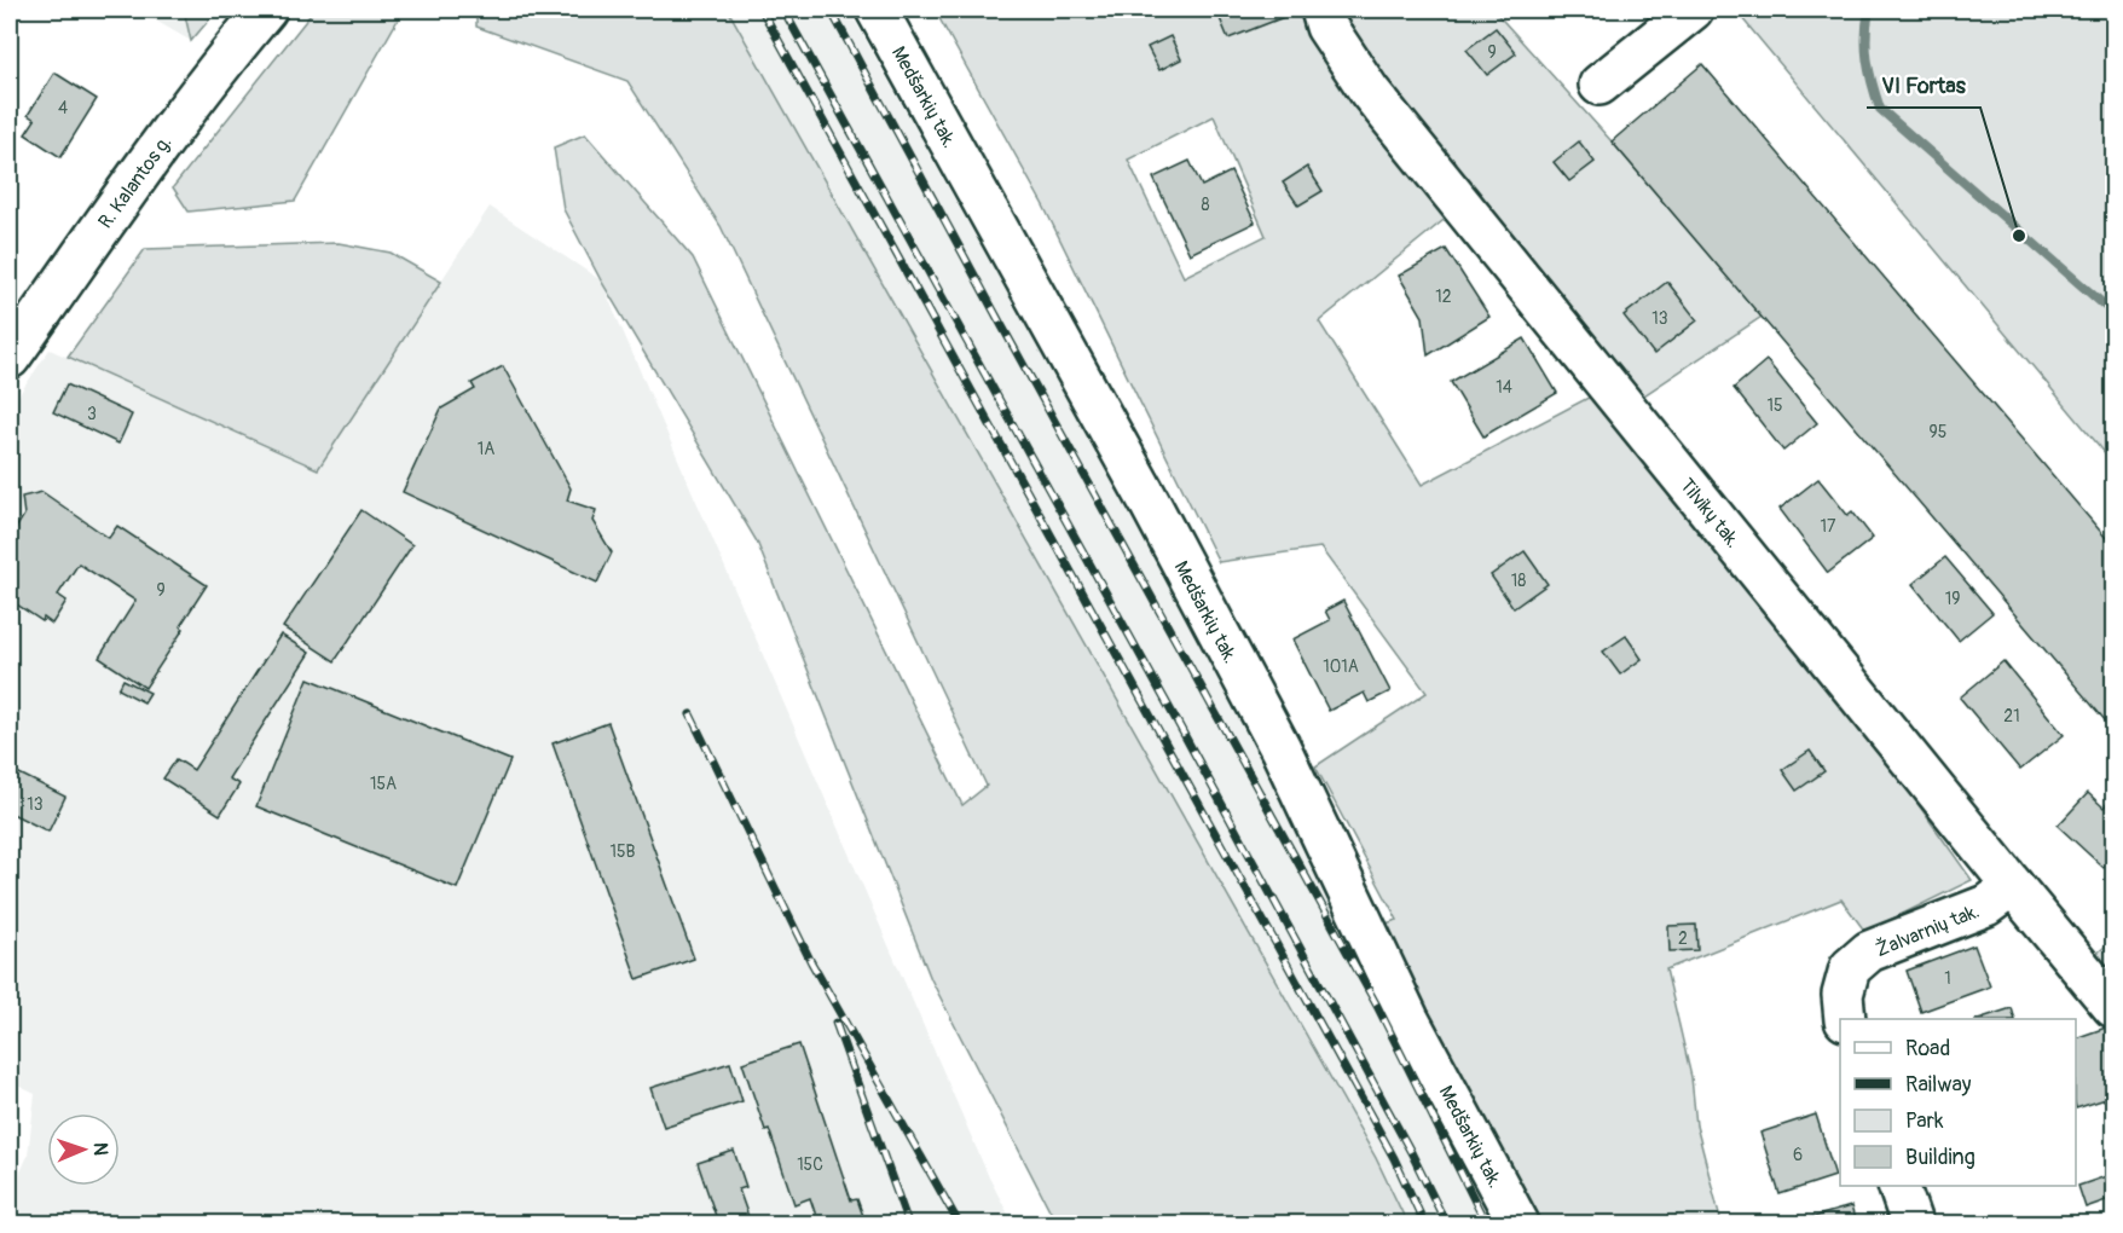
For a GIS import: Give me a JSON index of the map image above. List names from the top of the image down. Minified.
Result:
{"streets":{"street":["Medšarkių tak.","R. Kalantos g.","Tilvikų tak.","Žalvarnių tak."]},"crossings":[["Tilvikų tak.","Žalvarnių tak."]],"places":["VI Fortas"],"house_numbers":["9","4","8","12","13","14","15","3","95","1A","17","18","9","19","101A","21","15A","13","15B","2","1","6","15C"],"legend":["Road","Railway","Park","Building"],"north":"right"}
